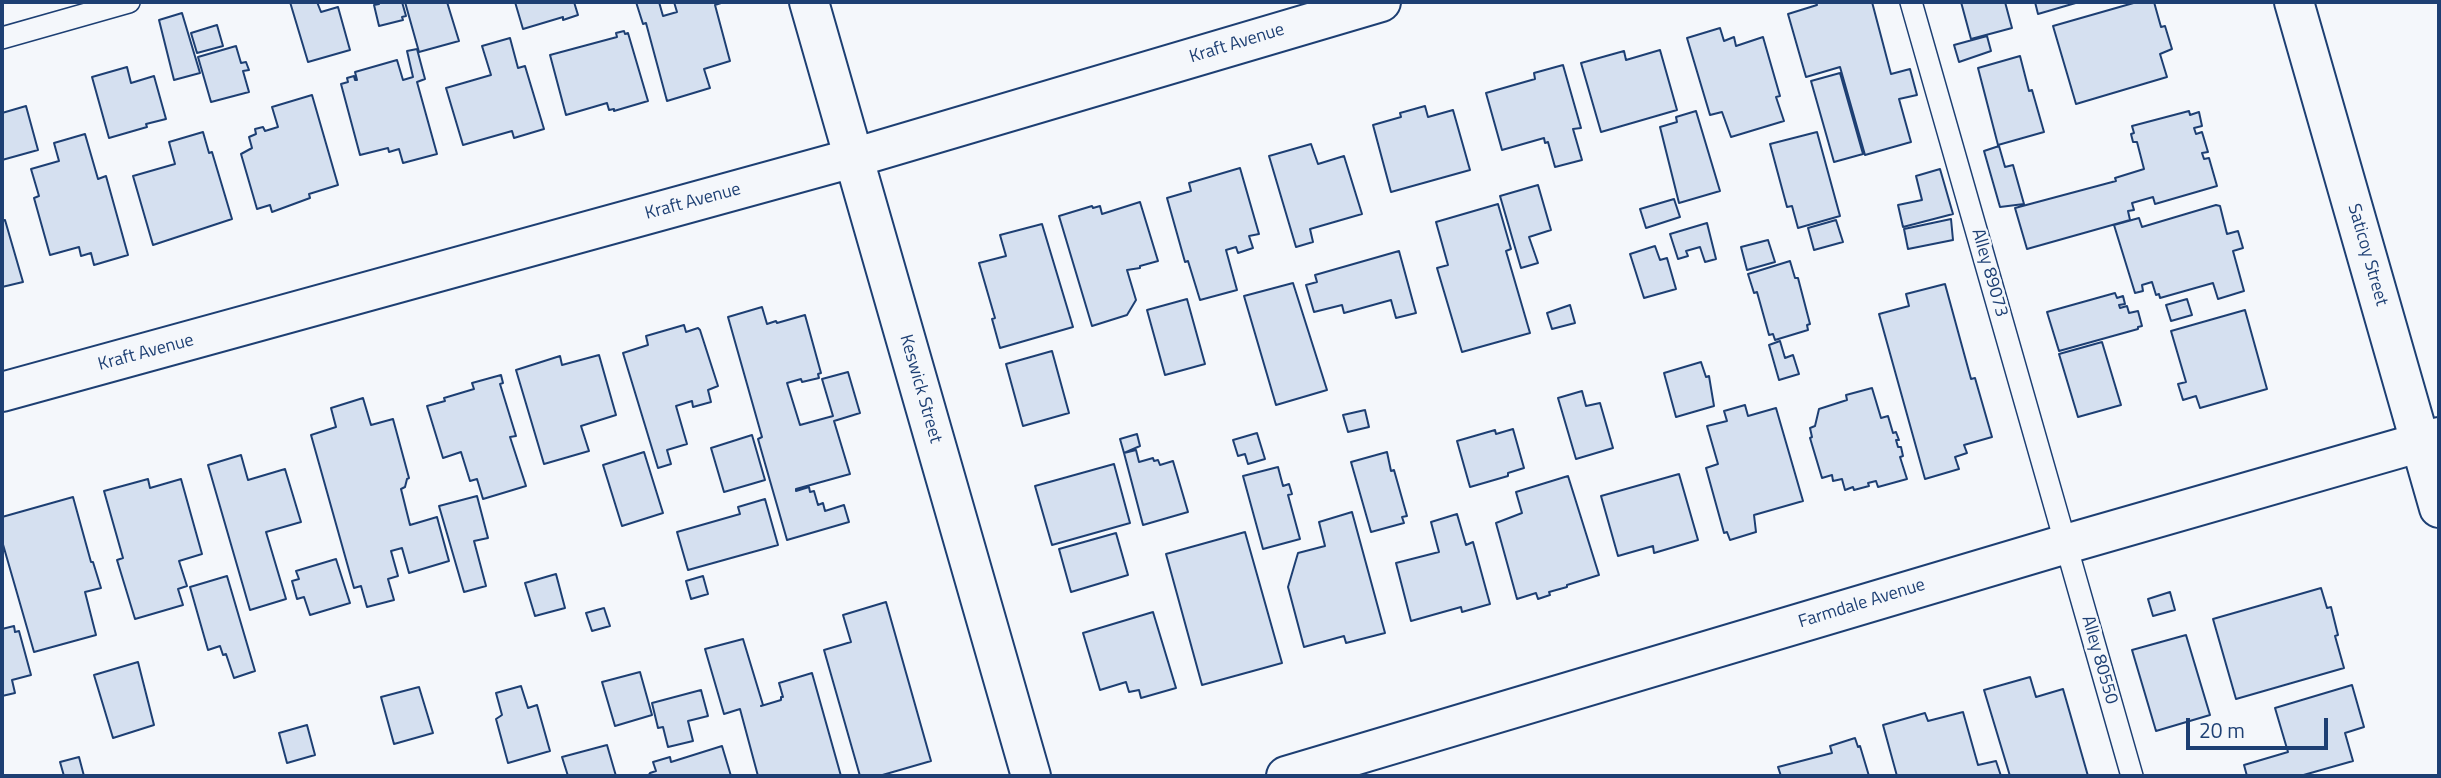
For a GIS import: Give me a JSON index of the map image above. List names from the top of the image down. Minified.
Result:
{"streets":{"street":["Kraft Avenue","Saticoy Street","Keswick Street","Farmdale Avenue"],"lane":["Alley 89073","Alley 80550"]},"crossings":[["Kraft Avenue","Keswick Street"],["Saticoy Street","Farmdale Avenue"],["Alley 89073","Farmdale Avenue"],["Alley 89073","Alley 80550"],["Farmdale Avenue","Alley 80550"]],"scale_bar":"20 m"}
